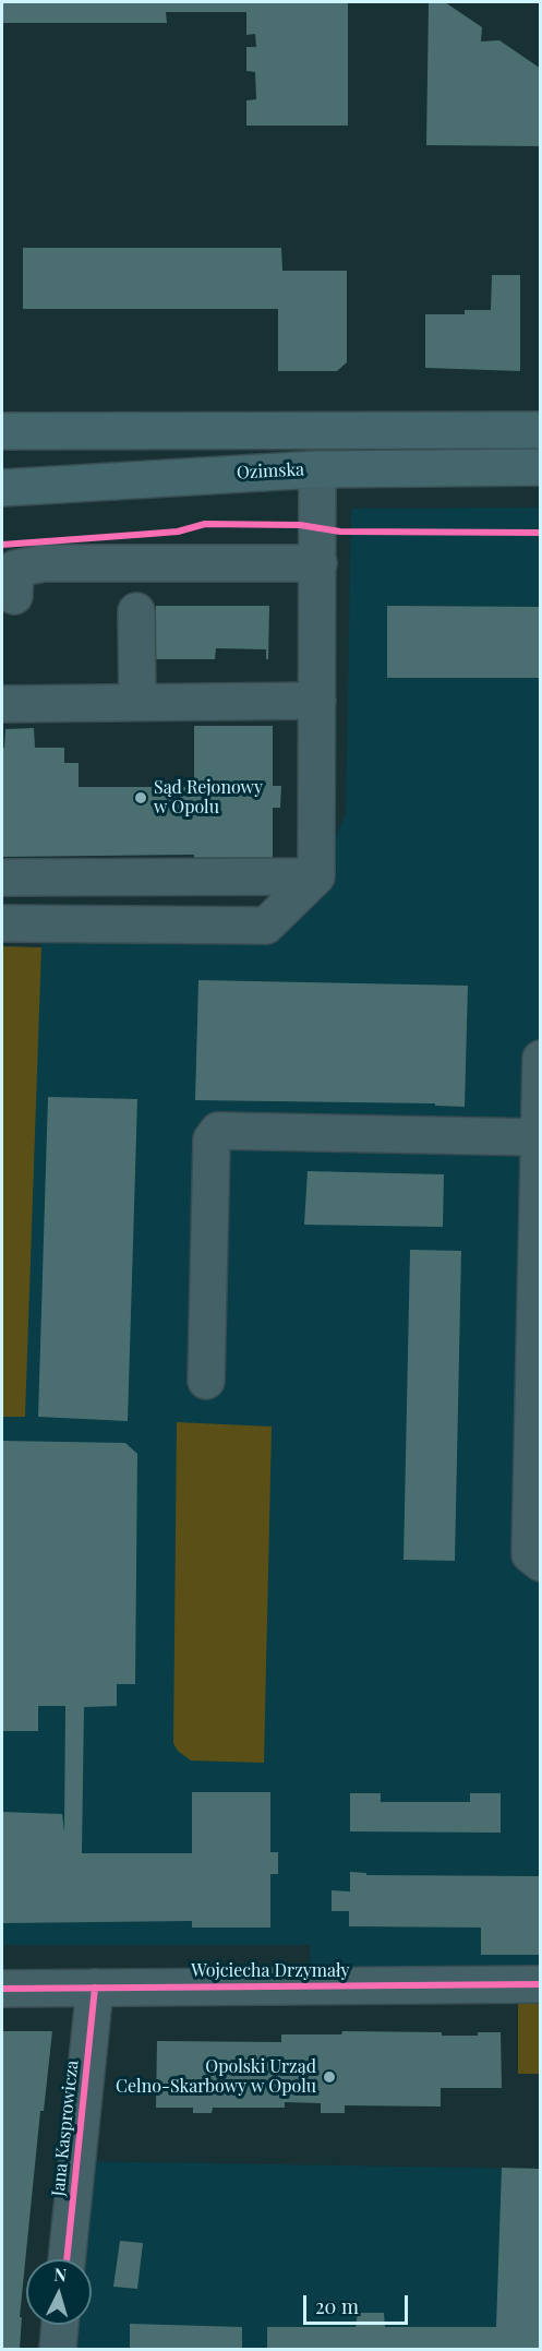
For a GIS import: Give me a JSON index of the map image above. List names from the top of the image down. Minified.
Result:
{"streets":{"main road":["Ozimska"],"street":["Wojciecha Drzymały","Jana Kasprowicza"]},"crossings":[["Wojciecha Drzymały","Jana Kasprowicza"]],"places":["Sąd Rejonowy w Opolu","Opolski Urząd Celno-Skarbowy w Opolu"],"scale_bar":"20 m","north":"top"}
